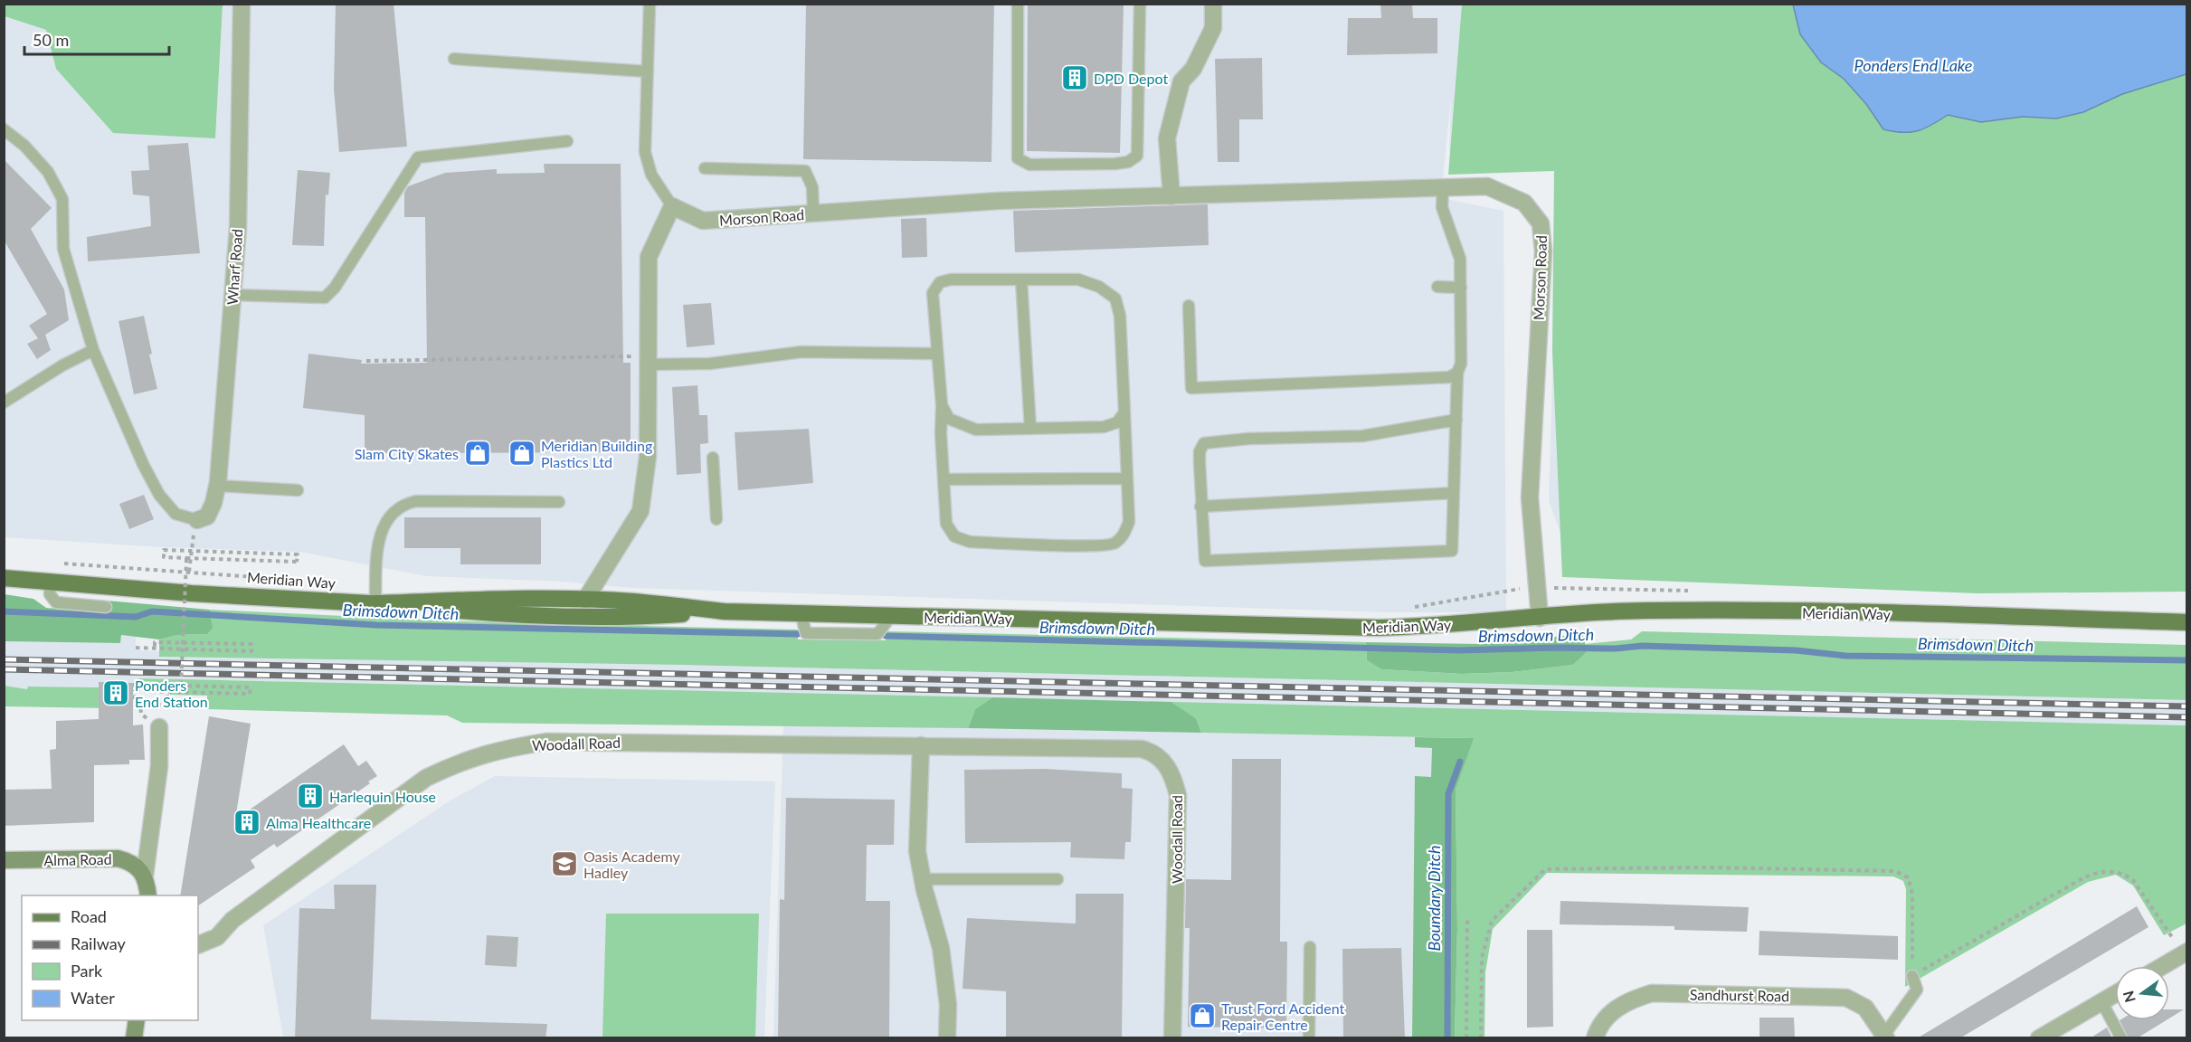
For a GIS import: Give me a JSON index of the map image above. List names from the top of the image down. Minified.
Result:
{"streets":{"main road":["Meridian Way"],"street":["Morson Road","Wharf Road","Woodall Road","Alma Road","Sandhurst Road"]},"crossings":[["Morson Road","Meridian Way"]],"water":["Ponders End Lake","Brimsdown Ditch","Boundary Ditch"],"places":{"building":["DPD Depot","Ponders End Station","Harlequin House","Alma Healthcare"],"shop":["Slam City Skates","Meridian Building Plastics Ltd","Trust Ford Accident Repair Centre"],"school or university":["Oasis Academy Hadley"]},"legend":["Road","Railway","Park","Water"],"scale_bar":"50 m","north":"left"}
